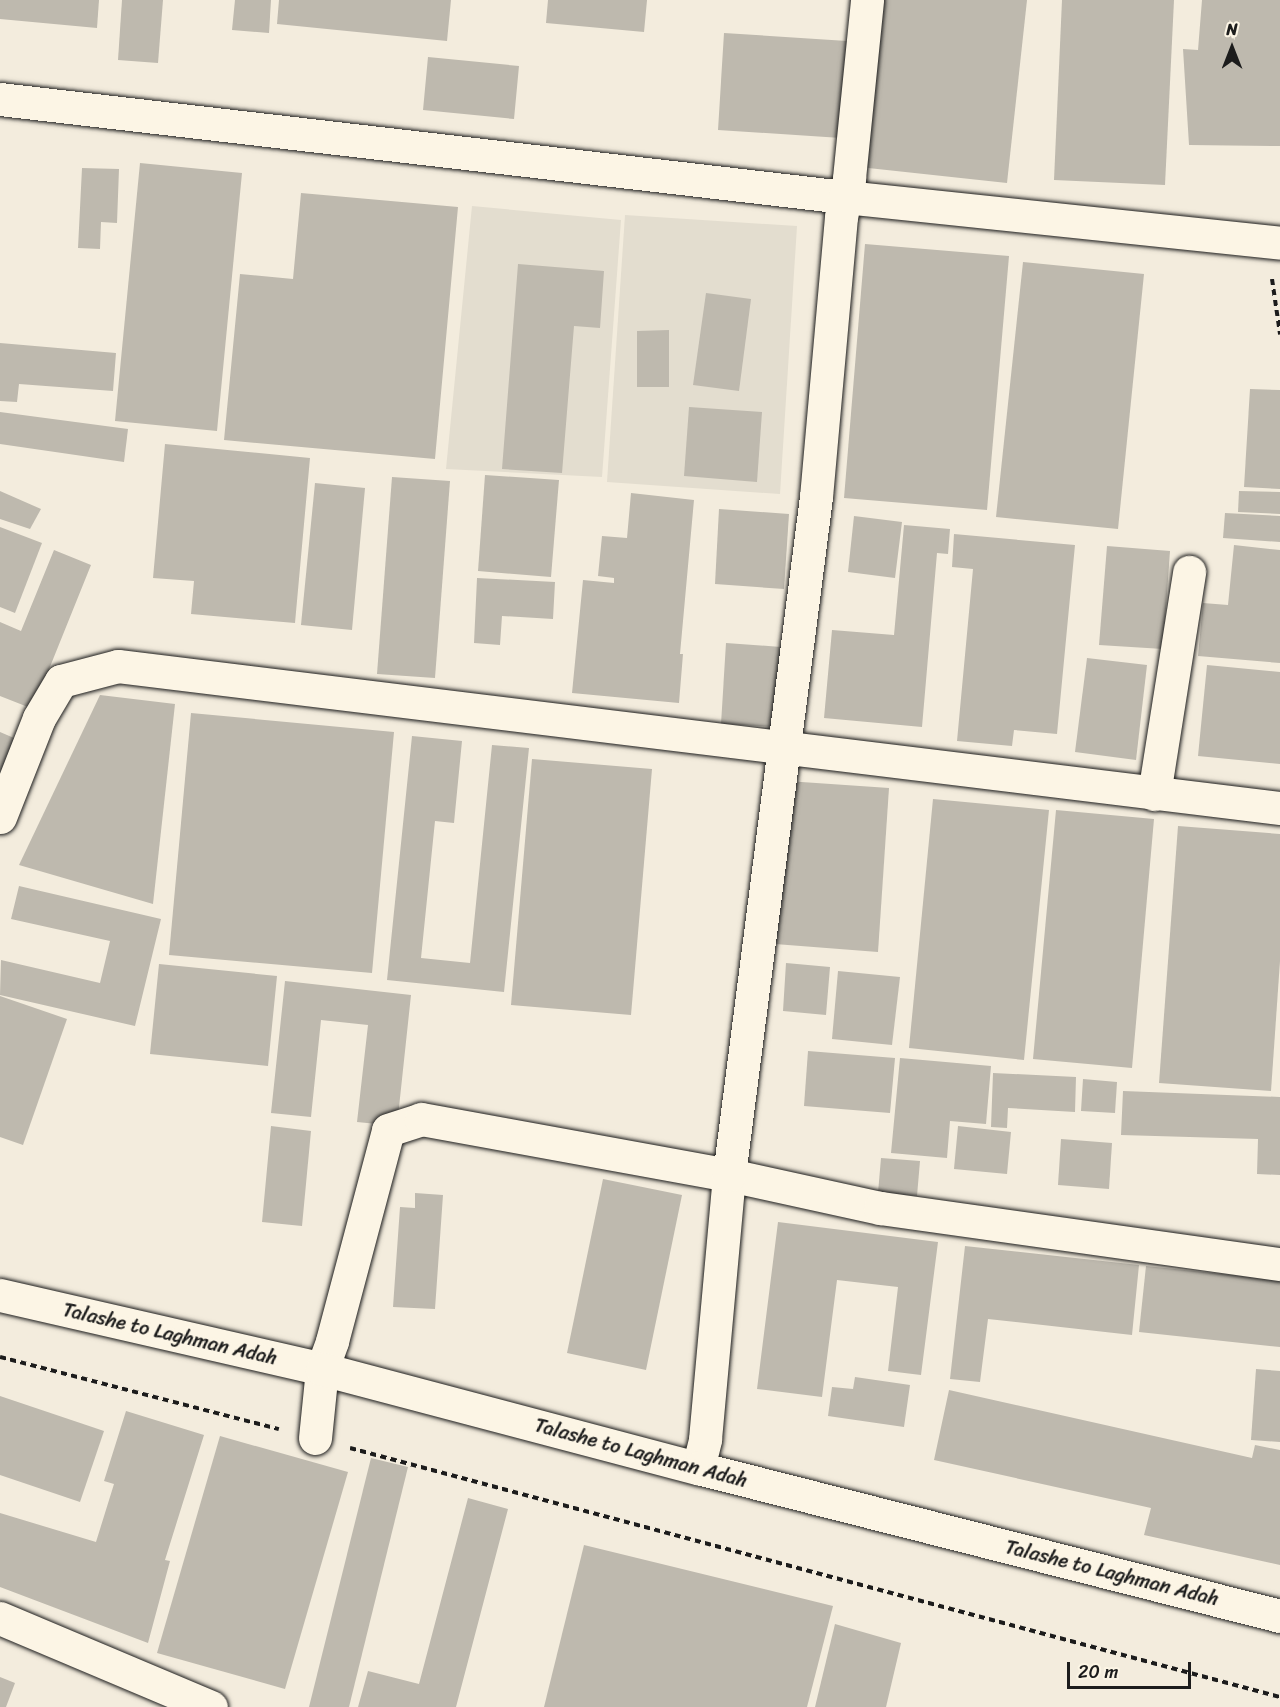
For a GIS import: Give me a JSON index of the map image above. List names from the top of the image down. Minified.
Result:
{"streets":{"street":["Talashe to Laghman Adah"]},"scale_bar":"20 m","north":"top"}
